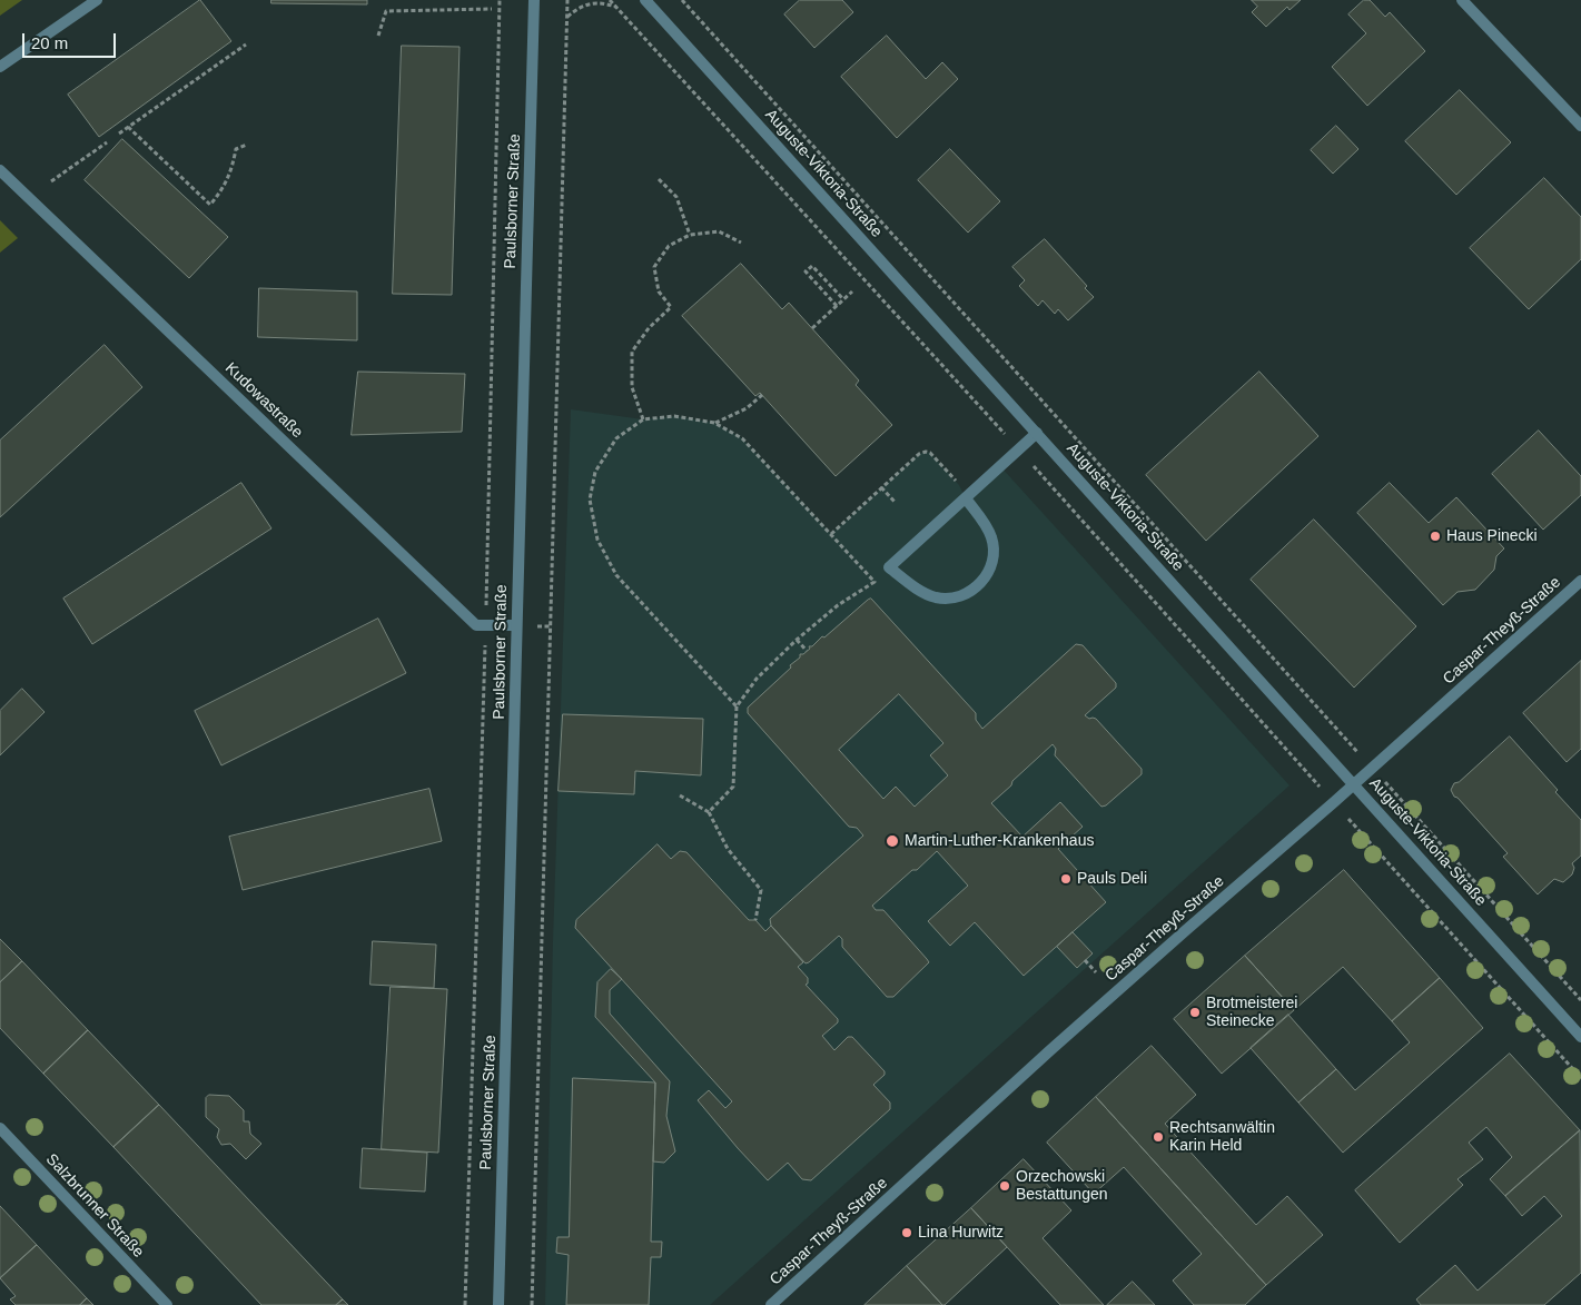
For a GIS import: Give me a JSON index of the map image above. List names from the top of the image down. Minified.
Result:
{"streets":{"street":["Auguste-Viktoria-Straße","Paulsborner Straße","Kudowastraße","Caspar-Theyß-Straße","Salzbrunner Straße"]},"crossings":[["Auguste-Viktoria-Straße","Caspar-Theyß-Straße"],["Paulsborner Straße","Kudowastraße"]],"places":["Haus Pinecki","Martin-Luther-Krankenhaus","Pauls Deli","Brotmeisterei Steinecke","Rechtsanwältin Karin Held","Orzechowski Bestattungen","Lina Hurwitz"],"scale_bar":"20 m"}
